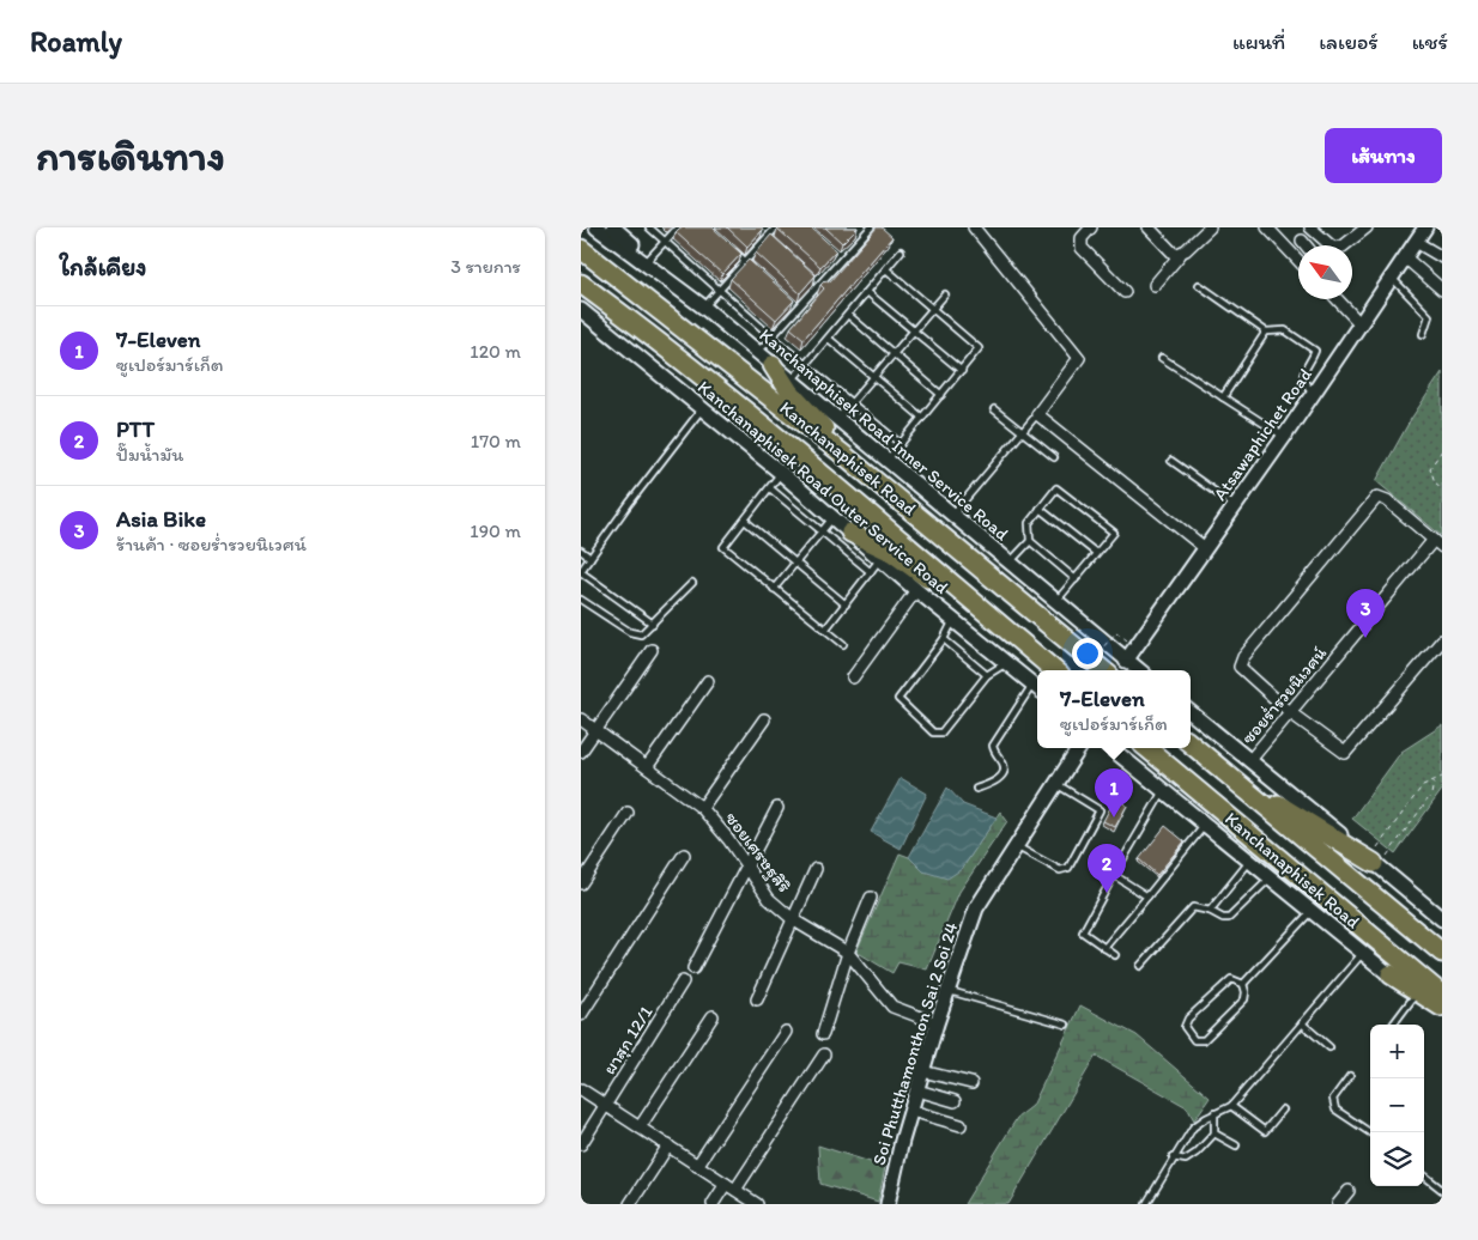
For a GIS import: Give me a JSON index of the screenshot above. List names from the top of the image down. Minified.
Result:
{"streets":{"highway":["Kanchanaphisek Road"],"main road":["Kanchanaphisek Road Inner Service Road","Atsawaphichet Road","Kanchanaphisek Road Outer Service Road","Soi Phutthamonthon Sai 2 Soi 24"],"street":["ซอยร่ำรวยนิเวศน์","ซอยเศรษฐสิริ","ผาสุก 12/1"]},"crossings":[["Kanchanaphisek Road Inner Service Road","Atsawaphichet Road"],["ซอยเศรษฐสิริ","Soi Phutthamonthon Sai 2 Soi 24"]],"north":"top left","page":{"header":"Roamly","nav":["แผนที่","เลเยอร์","แชร์"],"buttons":"เส้นทาง","title":"การเดินทาง","heading":["ใกล้เคียง","3 รายการ"],"list":[{"mark":"1","name":"7-Eleven","note":"ซูเปอร์มาร์เก็ต","value":"120 m"},{"mark":"2","name":"PTT","note":"ปั๊มน้ำมัน","value":"170 m"},{"mark":"3","name":"Asia Bike","note":"ร้านค้า · ซอยร่ำรวยนิเวศน์","value":"190 m"}],"pins":["3","1","2"],"popup":["7-Eleven","ซูเปอร์มาร์เก็ต"],"map_buttons":["+","−"]}}
